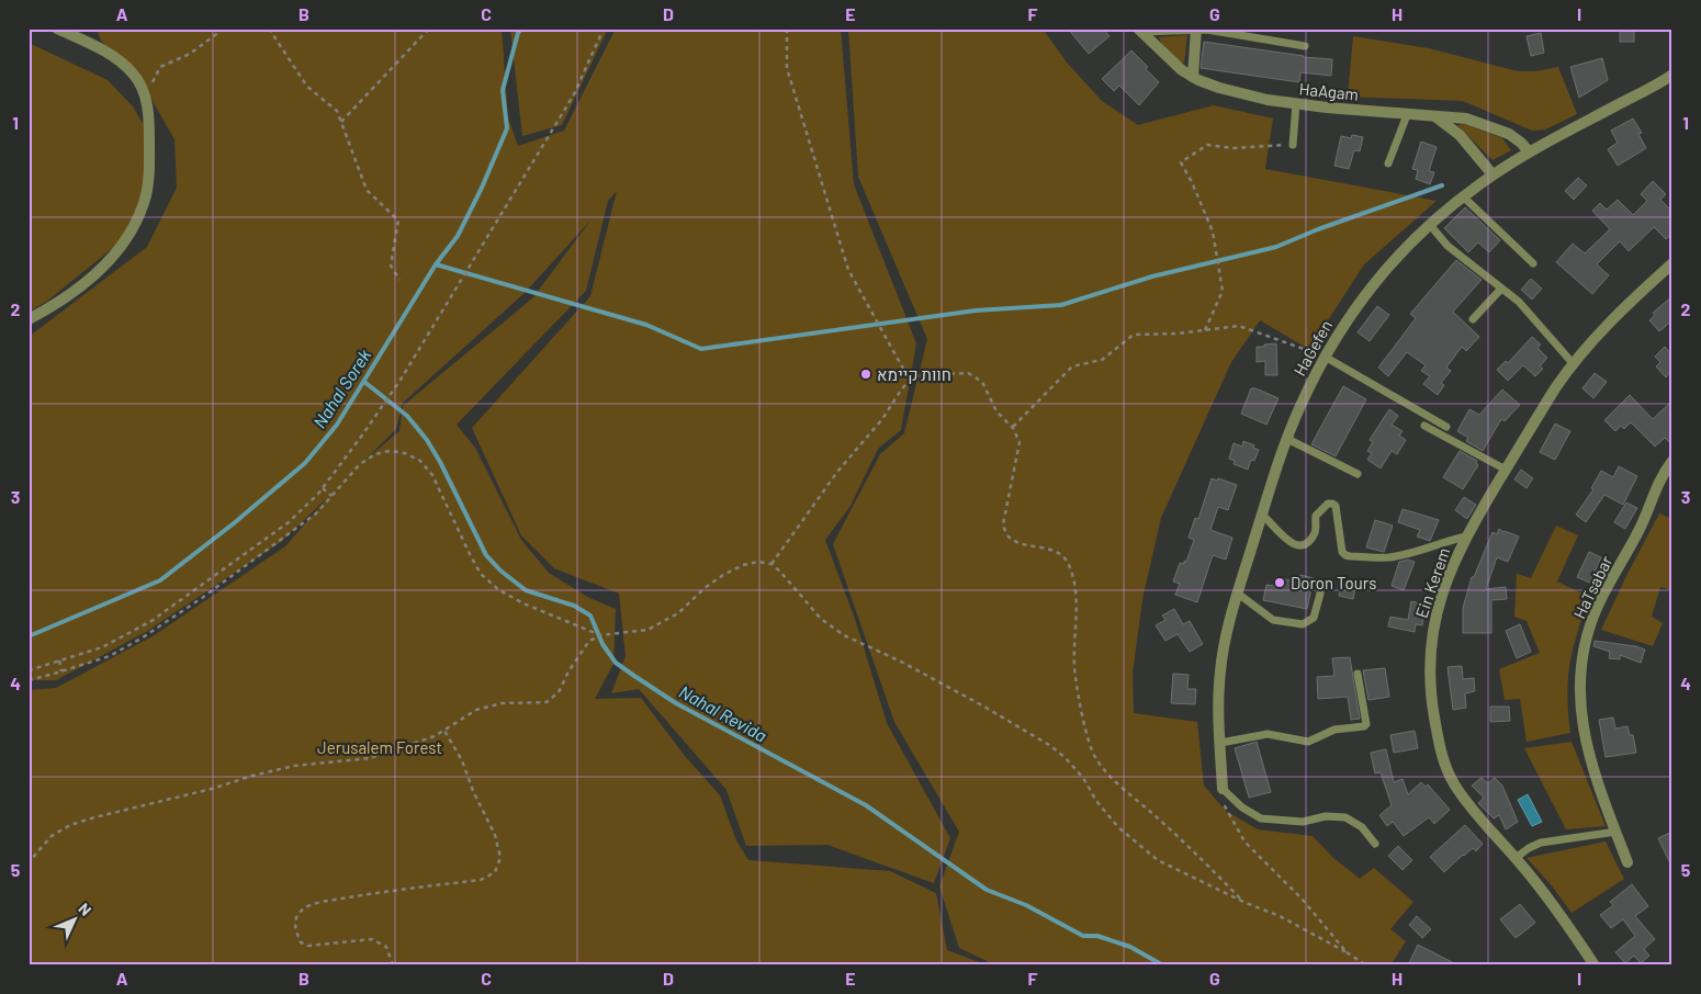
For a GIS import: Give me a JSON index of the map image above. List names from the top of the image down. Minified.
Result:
{"streets":{"street":["HaAgam","HaGefen","Ein Kerem","HaTsabar"]},"crossings":[["HaAgam","HaGefen"]],"water":["Nahal Sorek","Nahal Revida"],"parks":["Jerusalem Forest"],"places":["חוות קיימא","Doron Tours"],"north":"top right","grid":{"columns":["A","B","C","D","E","F","G","H","I"],"rows":["1","2","3","4","5"]}}
